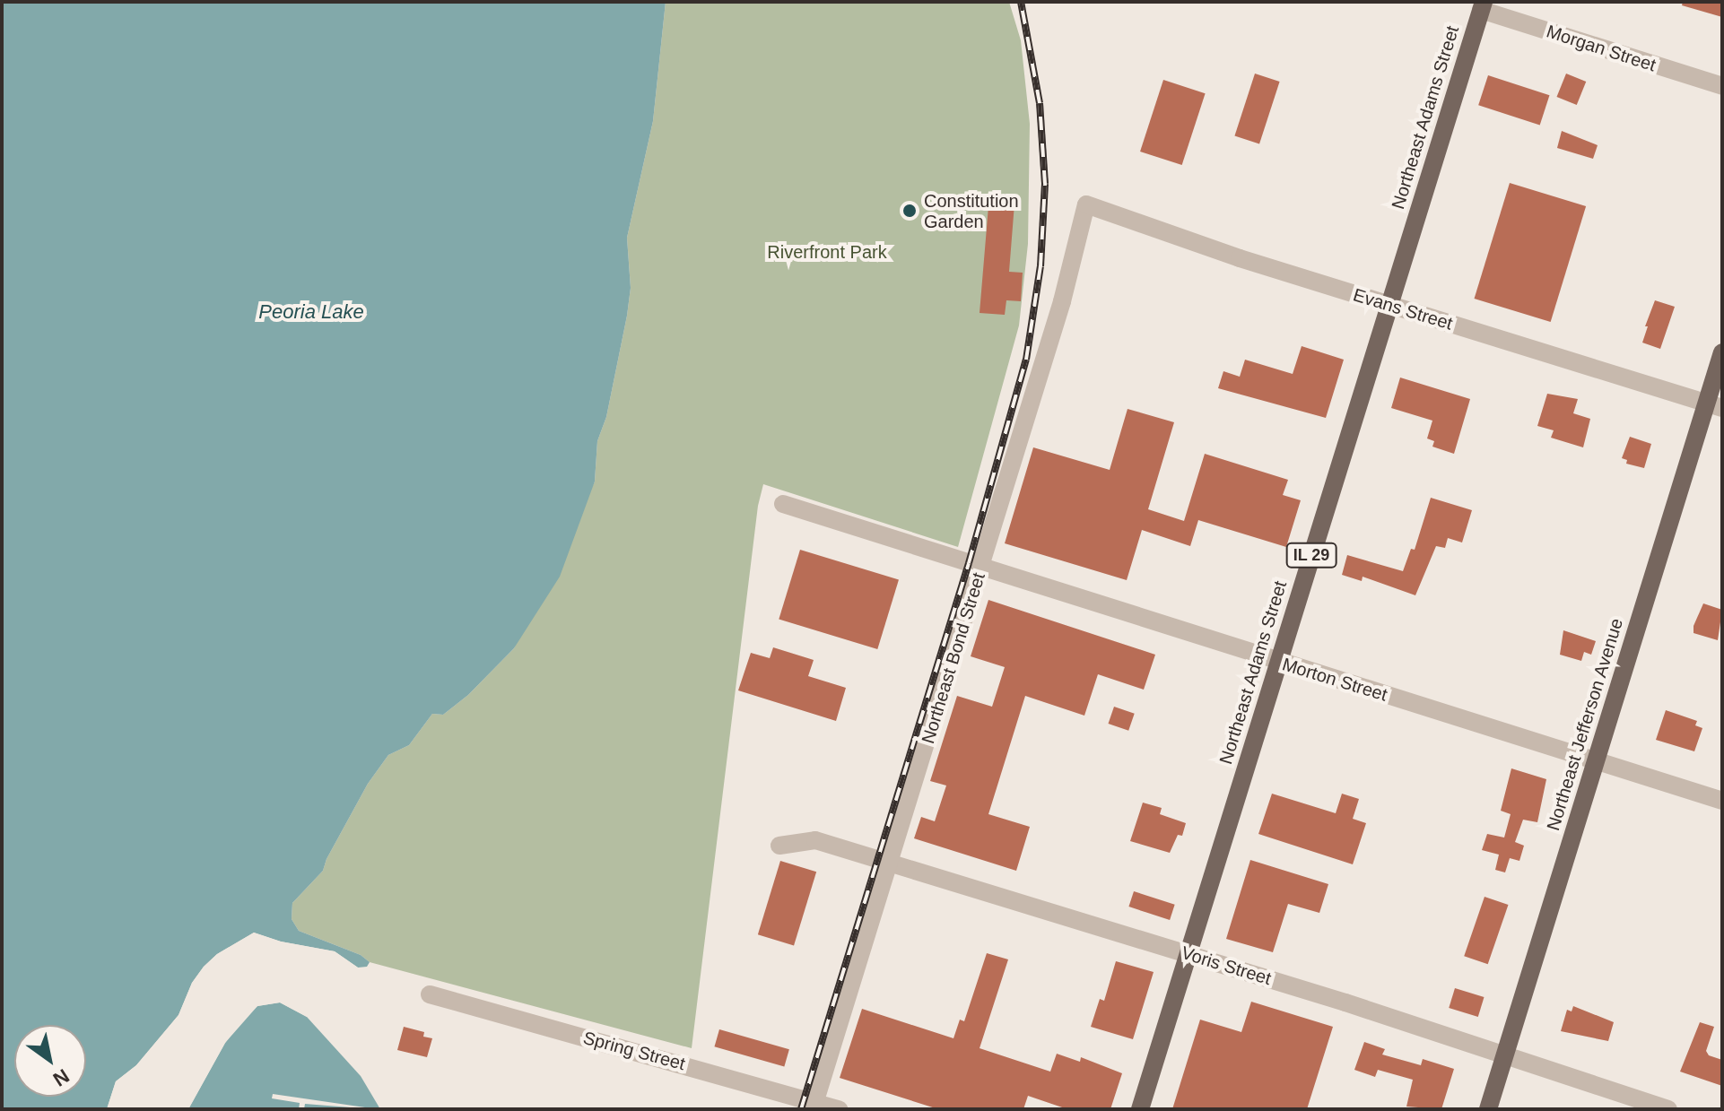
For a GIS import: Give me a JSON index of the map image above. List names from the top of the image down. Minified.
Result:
{"streets":{"main road":["Northeast Adams Street","IL 29","Northeast Jefferson Avenue"],"street":["Morgan Street","Evans Street","Northeast Bond Street","Morton Street","Voris Street","Spring Street"]},"crossings":[["Morgan Street","Northeast Adams Street"],["Northeast Adams Street","Evans Street"],["Northeast Adams Street","Morton Street"],["Northeast Adams Street","Voris Street"],["Evans Street","Northeast Bond Street"],["Evans Street","Northeast Jefferson Avenue"],["Northeast Bond Street","Morton Street"],["Northeast Bond Street","Voris Street"],["Northeast Bond Street","Spring Street"],["Morton Street","Northeast Jefferson Avenue"],["Northeast Jefferson Avenue","Voris Street"]],"water":["Peoria Lake"],"parks":["Riverfront Park"],"places":["Constitution Garden"],"north":"bottom right"}
